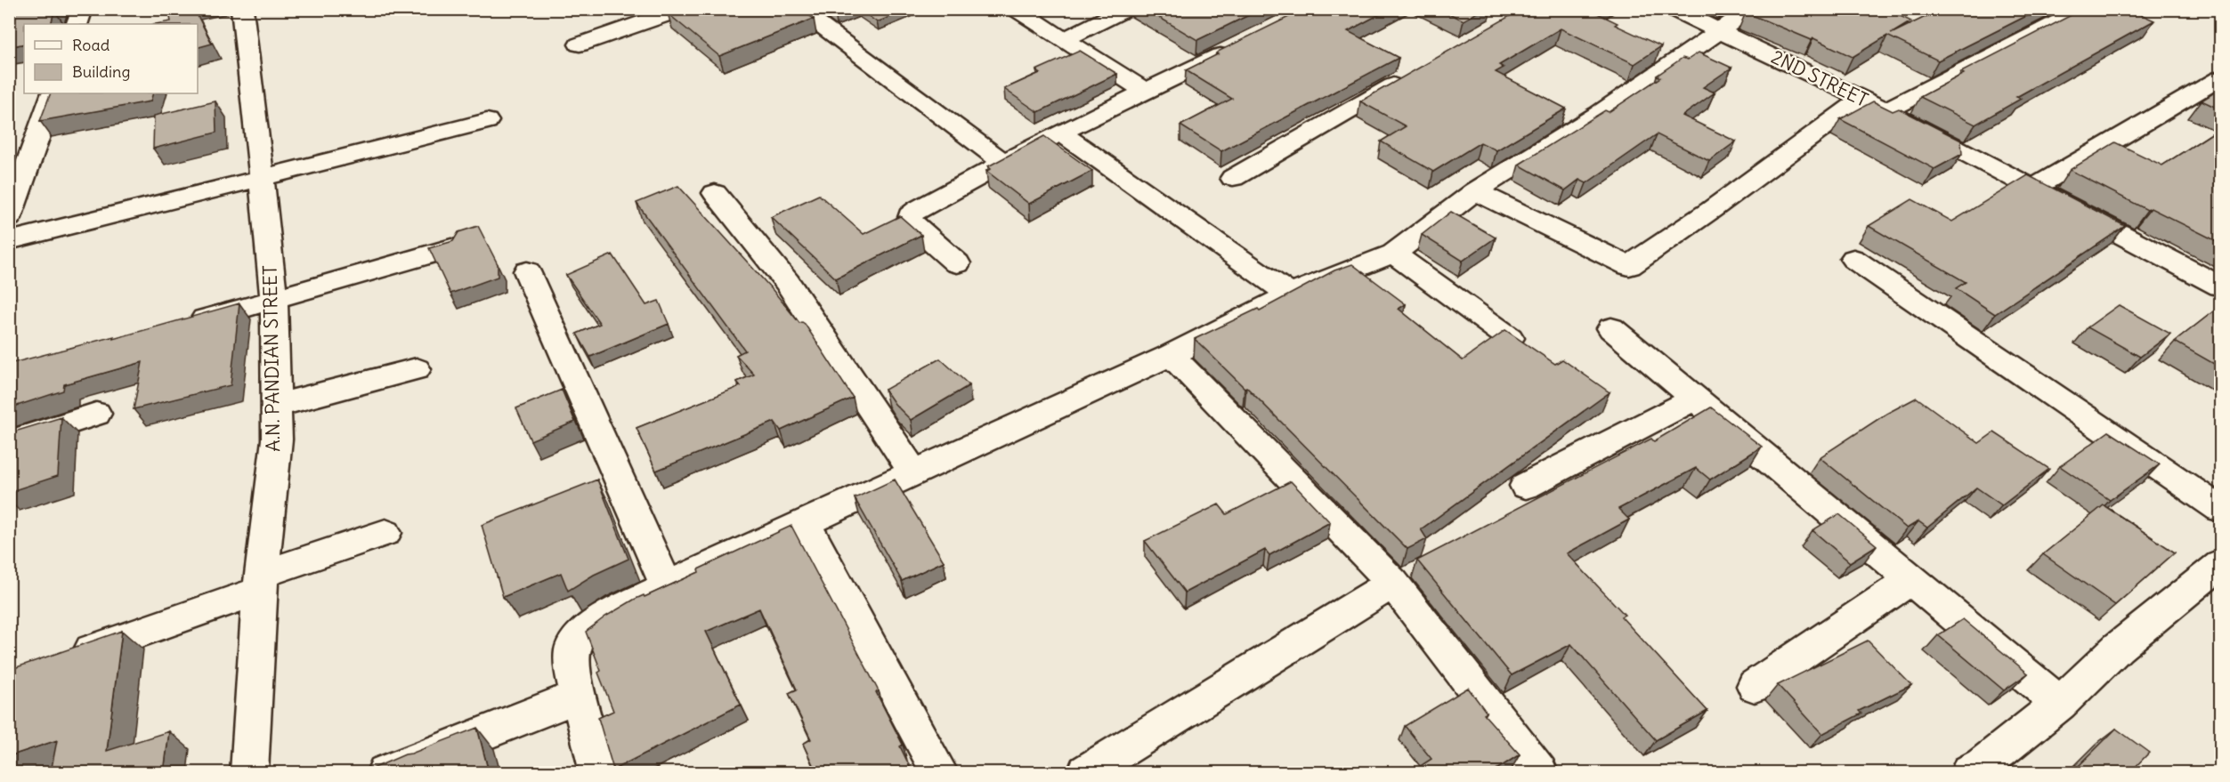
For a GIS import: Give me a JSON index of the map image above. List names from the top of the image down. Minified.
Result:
{"streets":{"street":["2ND STREET","A.N. PANDIAN STREET"]},"legend":["Road","Building"]}
